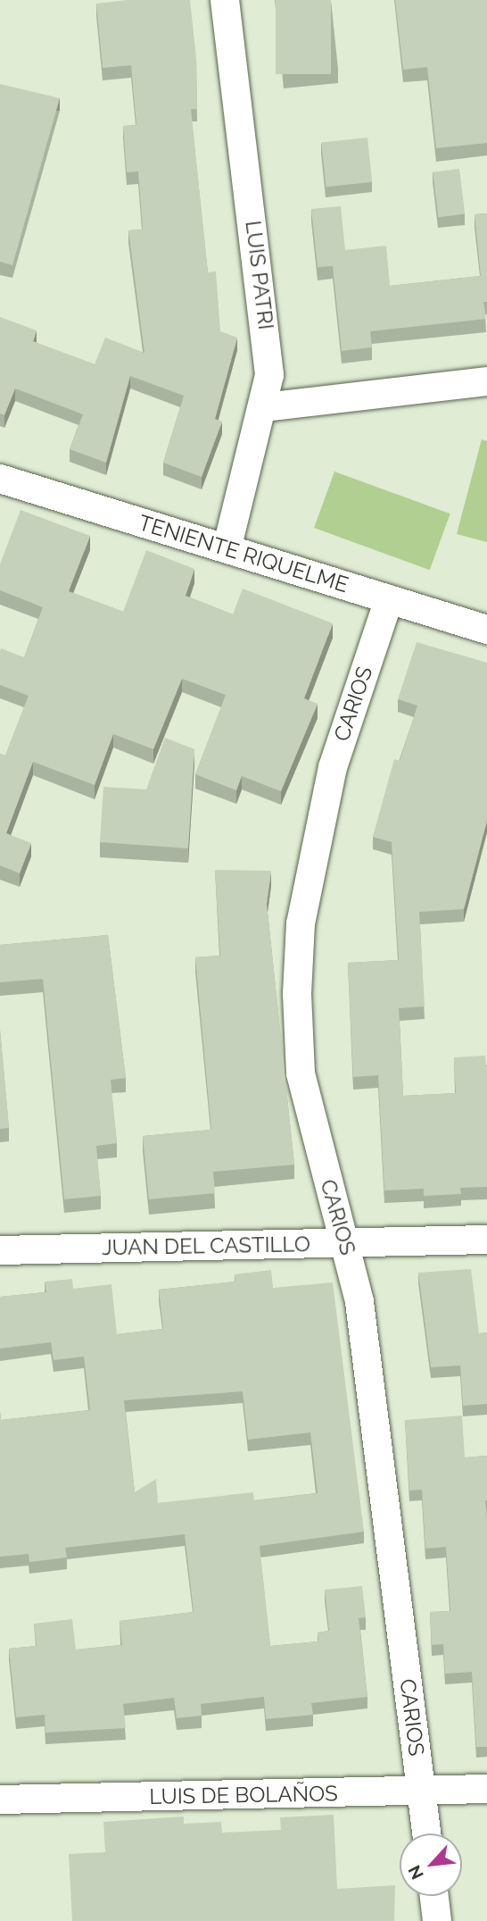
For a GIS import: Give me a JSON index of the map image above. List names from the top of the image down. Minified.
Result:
{"streets":{"street":["LUIS PATRI","TENIENTE RIQUELME","CARIOS","JUAN DEL CASTILLO","LUIS DE BOLAÑOS"]},"crossings":[["LUIS PATRI","TENIENTE RIQUELME"],["TENIENTE RIQUELME","CARIOS"],["CARIOS","JUAN DEL CASTILLO"],["CARIOS","LUIS DE BOLAÑOS"]],"north":"bottom left"}
